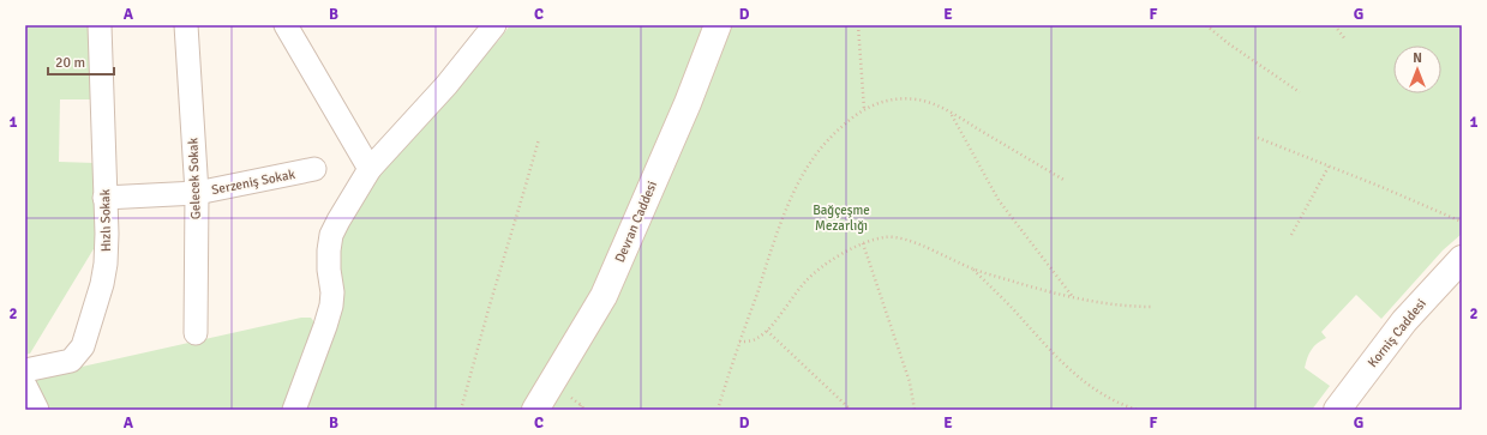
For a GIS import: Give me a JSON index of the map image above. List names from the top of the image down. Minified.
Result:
{"streets":{"main road":["Devran Caddesi","Korniş Caddesi"],"street":["Gelecek Sokak","Serzeniş Sokak","Hızlı Sokak"]},"crossings":[["Gelecek Sokak","Serzeniş Sokak"],["Serzeniş Sokak","Hızlı Sokak"]],"parks":["Bağçeşme Mezarlığı"],"scale_bar":"20 m","north":"top","grid":{"columns":["A","B","C","D","E","F","G"],"rows":["1","2"]}}
